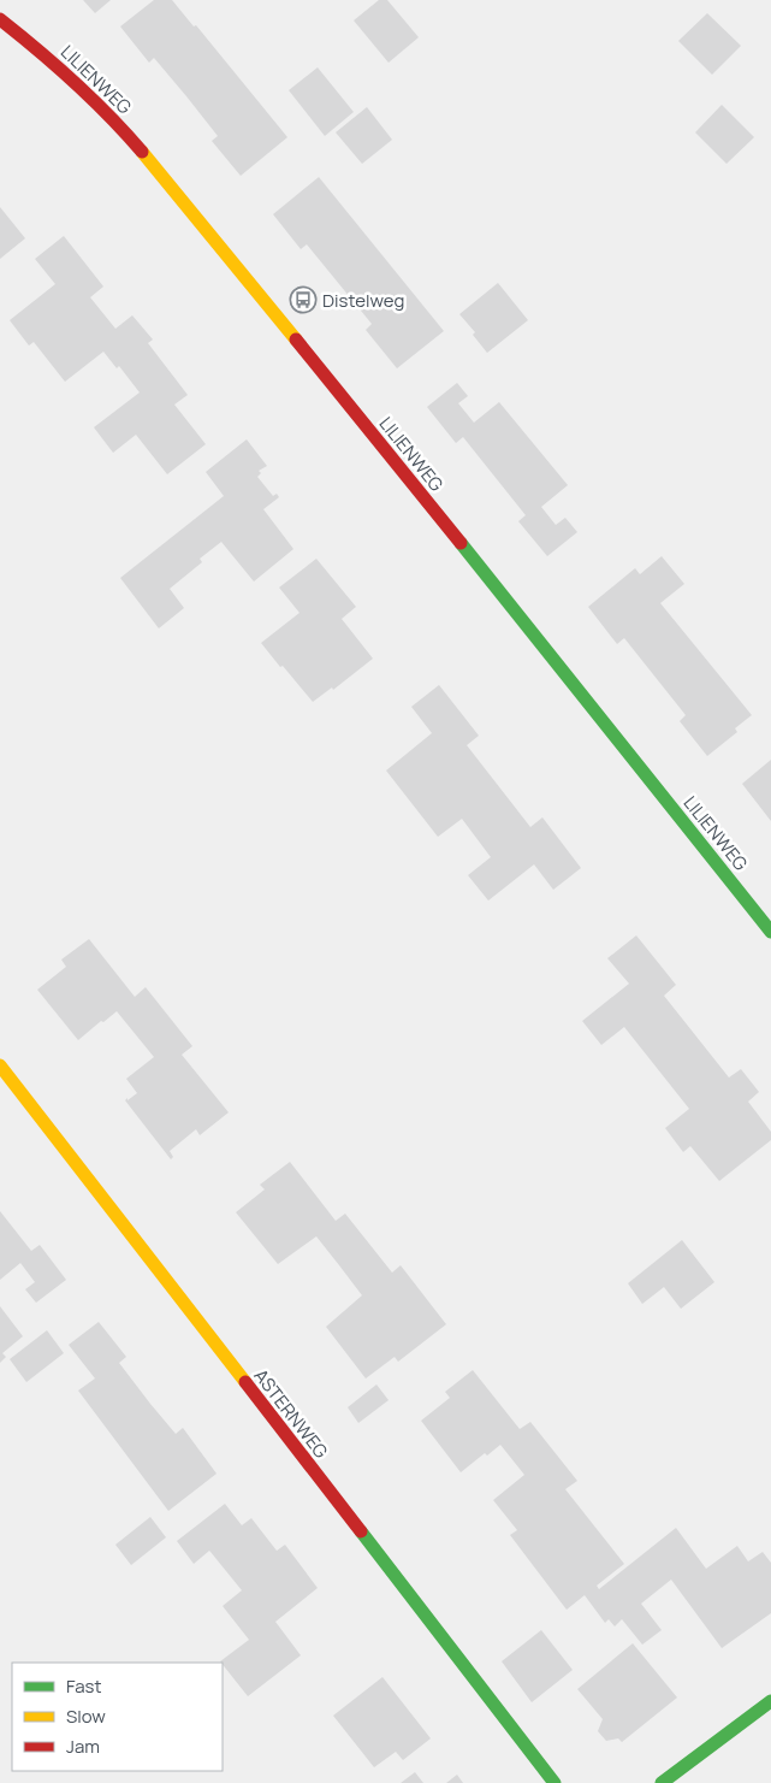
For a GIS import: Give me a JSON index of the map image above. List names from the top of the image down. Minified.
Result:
{"streets":{"street":["LILIENWEG","ASTERNWEG"]},"places":{"bus stop":["Distelweg"]},"legend":["Fast","Slow","Jam"]}
